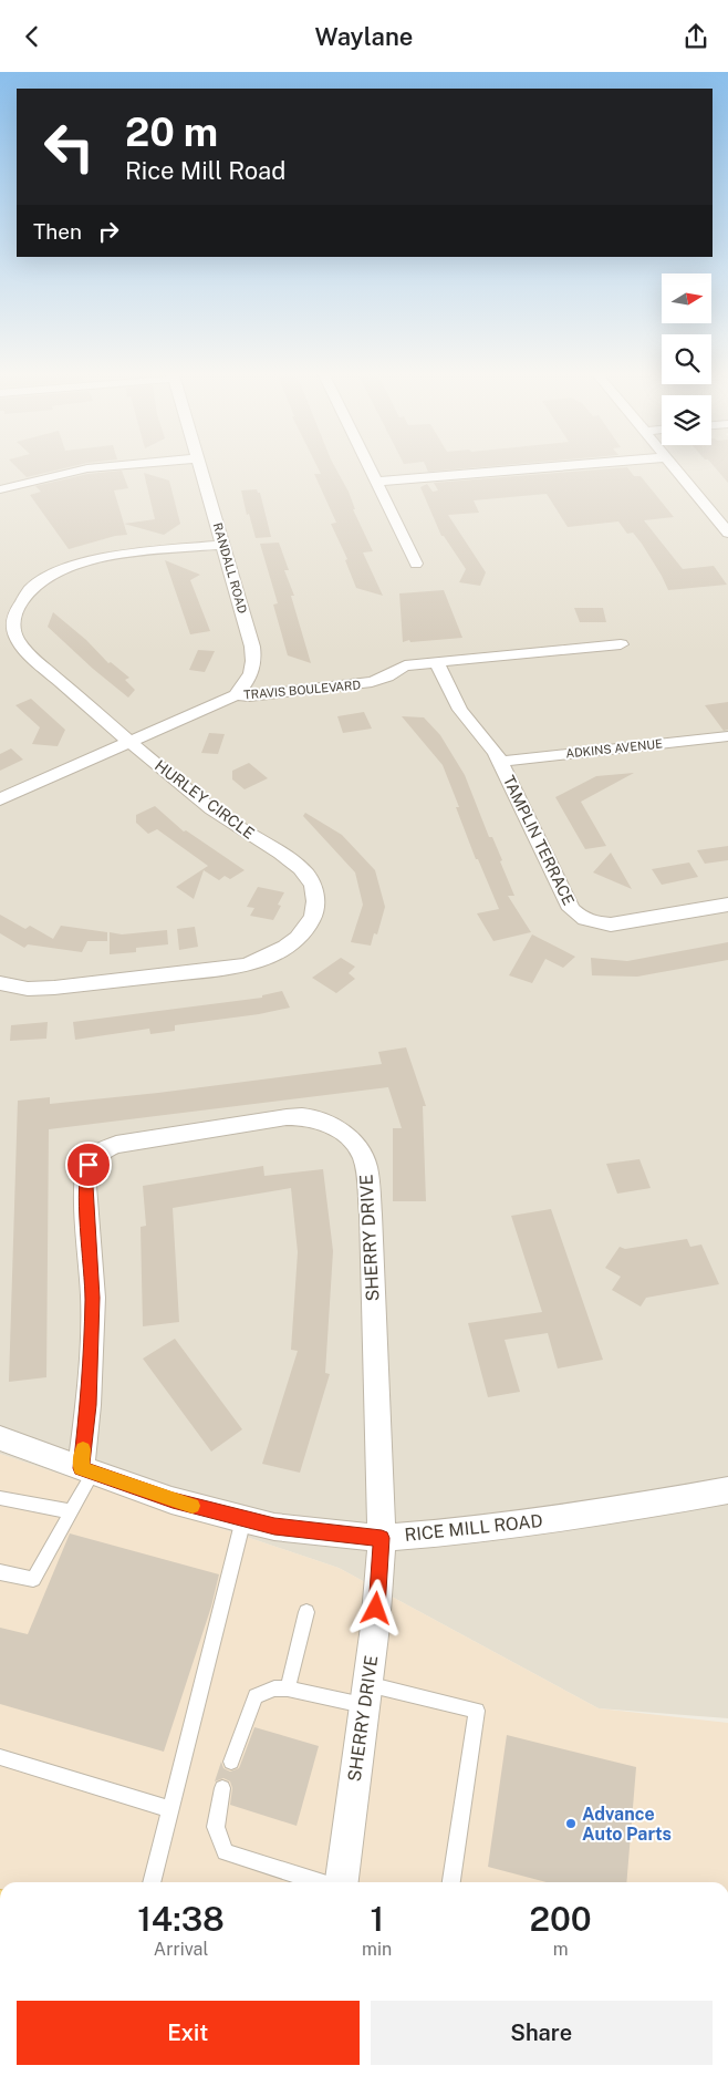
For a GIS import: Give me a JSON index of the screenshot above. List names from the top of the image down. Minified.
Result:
{"streets":{"street":["RANDALL ROAD","TRAVIS BOULEVARD","ADKINS AVENUE","HURLEY CIRCLE","TAMPLIN TERRACE","SHERRY DRIVE","RICE MILL ROAD"]},"crossings":[["RANDALL ROAD","TRAVIS BOULEVARD"],["RANDALL ROAD","HURLEY CIRCLE"],["TRAVIS BOULEVARD","HURLEY CIRCLE"],["TRAVIS BOULEVARD","TAMPLIN TERRACE"],["ADKINS AVENUE","TAMPLIN TERRACE"],["SHERRY DRIVE","RICE MILL ROAD"]],"places":["Advance Auto Parts"],"north":"right","page":{"header":"Waylane","turn":["20 m","Rice Mill Road"],"then":"Then","eta":["14:38","Arrival","1","min","200","m"],"buttons":["Exit","Share"]}}
